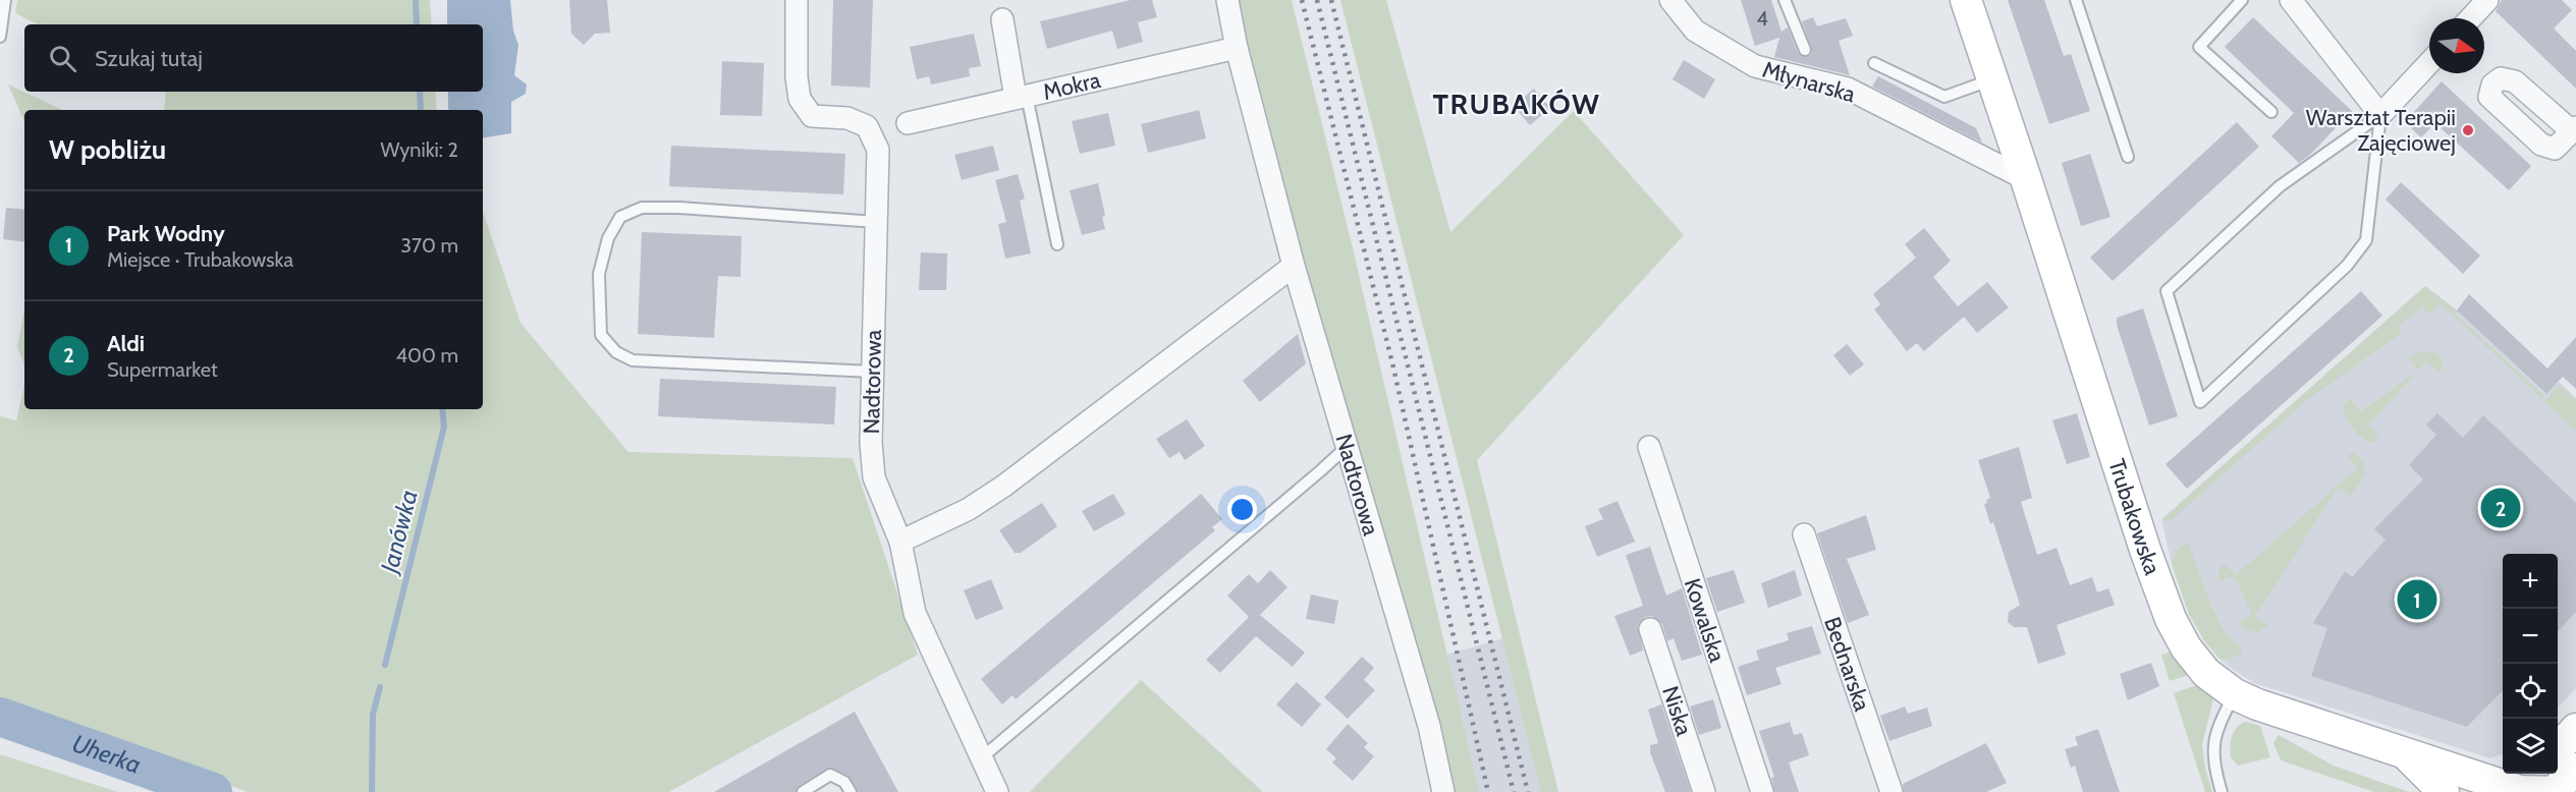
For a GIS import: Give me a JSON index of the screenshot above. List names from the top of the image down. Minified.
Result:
{"streets":{"street":["Młynarska","Mokra","Nadtorowa","Trubakowska","Kowalska","Bednarska","Niska"]},"crossings":[["Młynarska","Trubakowska"],["Mokra","Nadtorowa"]],"districts":["TRUBAKÓW"],"water":["Janówka","Uherka"],"places":["Warsztat Terapii Zajęciowej"],"house_numbers":["4"],"north":"right","page":{"search":"Szukaj tutaj","heading":["W pobliżu","Wyniki: 2"],"list":[{"mark":"1","name":"Park Wodny","note":"Miejsce · Trubakowska","value":"370 m"},{"mark":"2","name":"Aldi","note":"Supermarket","value":"400 m"}],"pins":["2","1"],"map_buttons":["+","−"]}}
